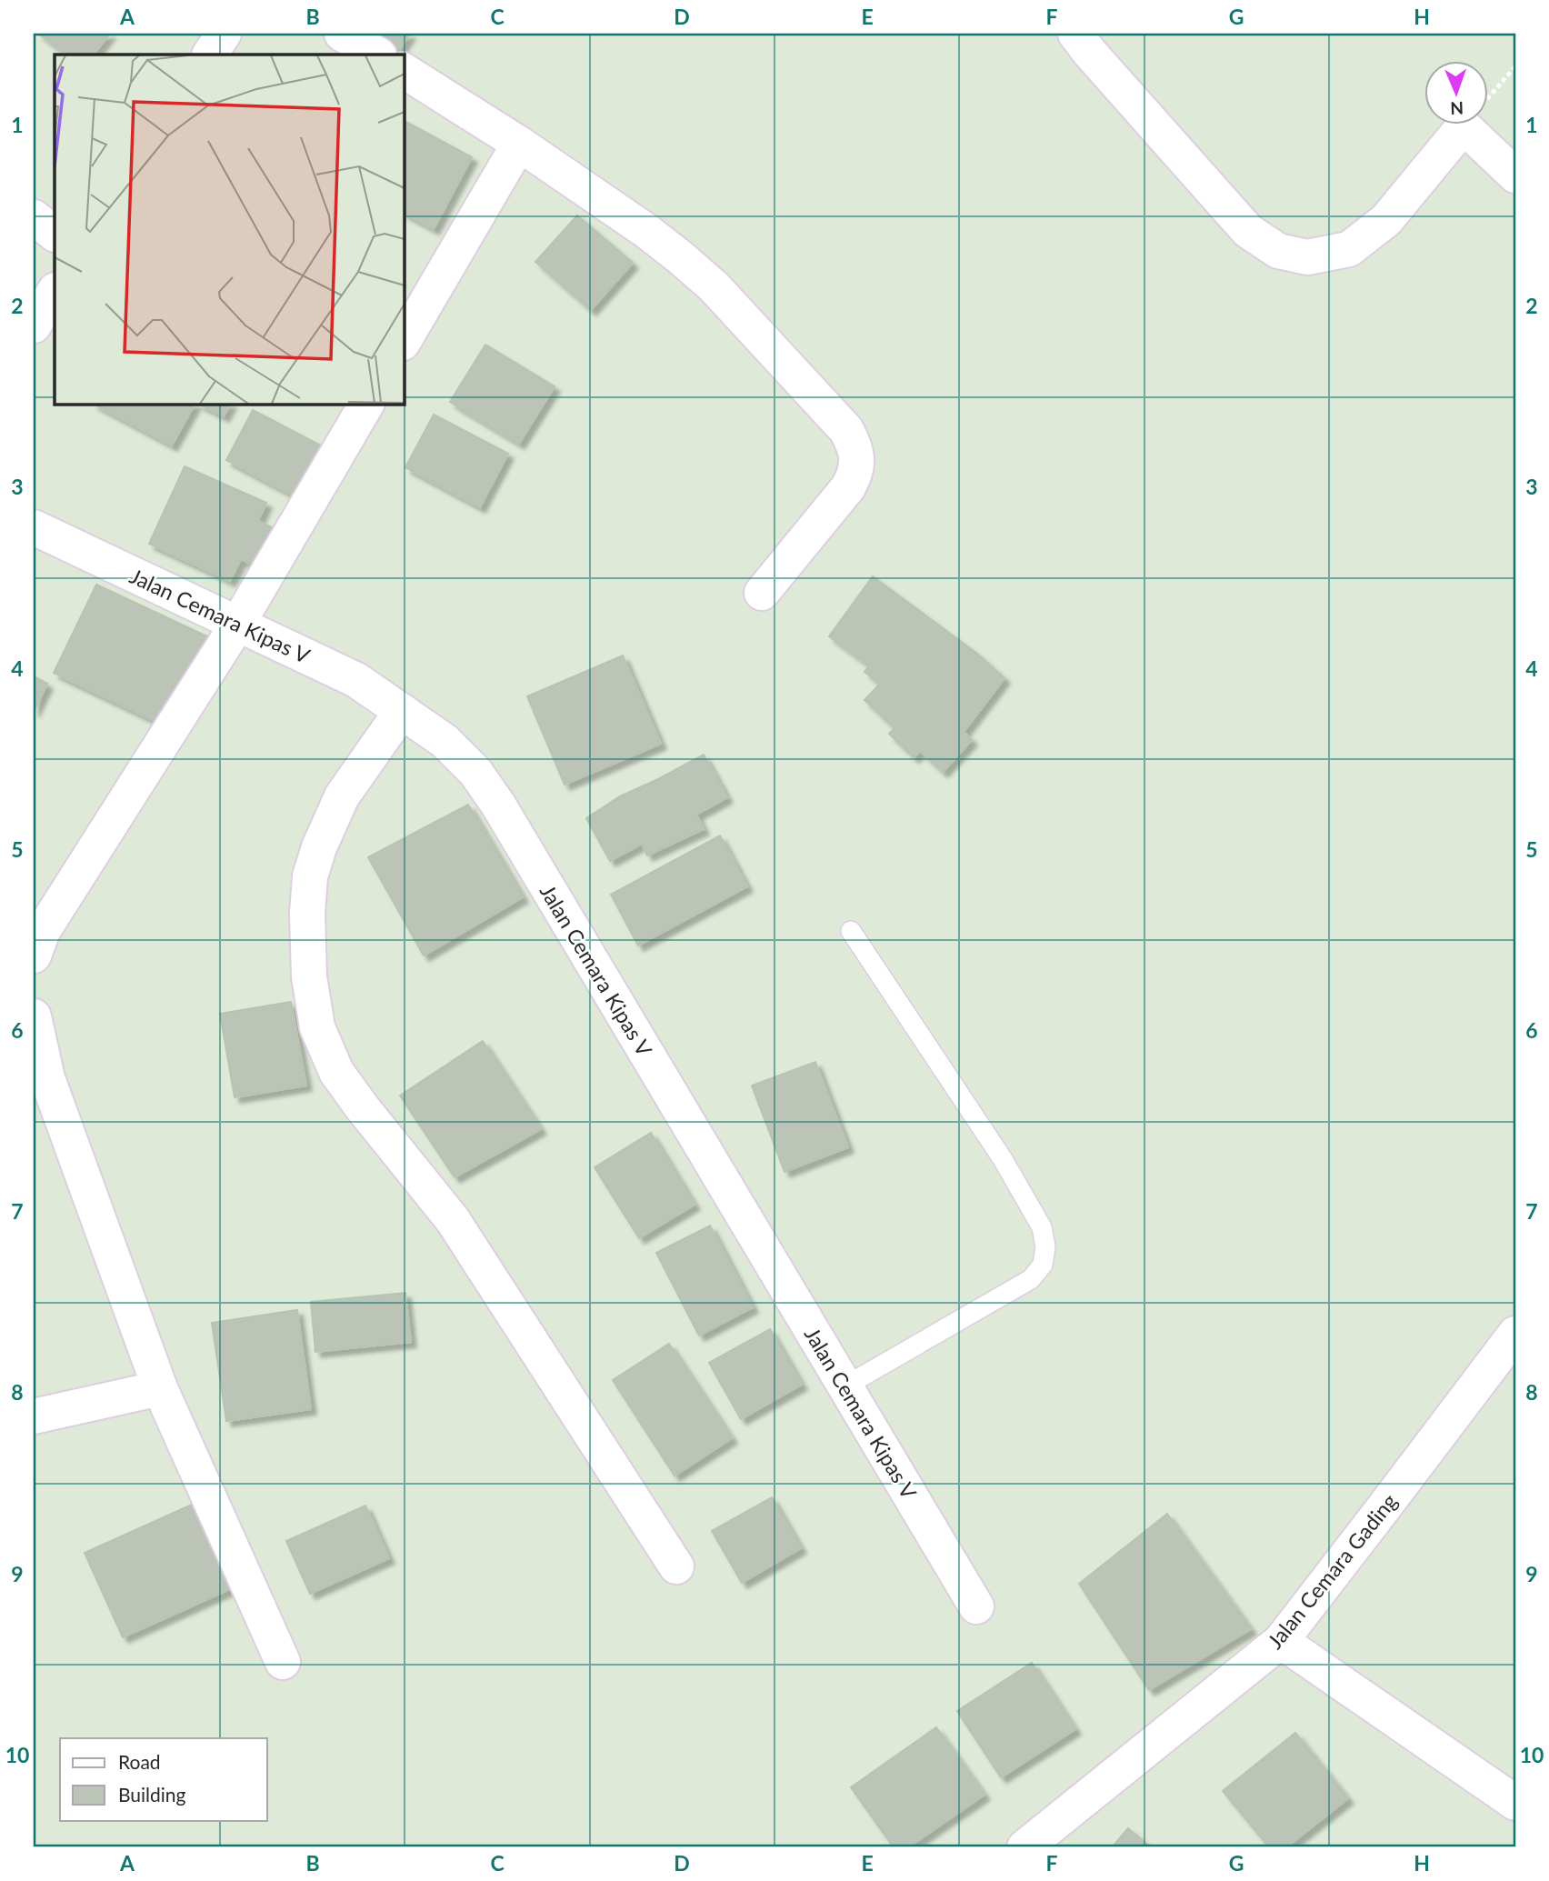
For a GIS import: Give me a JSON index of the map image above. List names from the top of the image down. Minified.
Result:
{"streets":{"street":["Jalan Cemara Kipas V","Jalan Cemara Gading"]},"legend":["Road","Building"],"north":"bottom","grid":{"columns":["A","B","C","D","E","F","G","H"],"rows":["1","2","3","4","5","6","7","8","9","10"]}}
